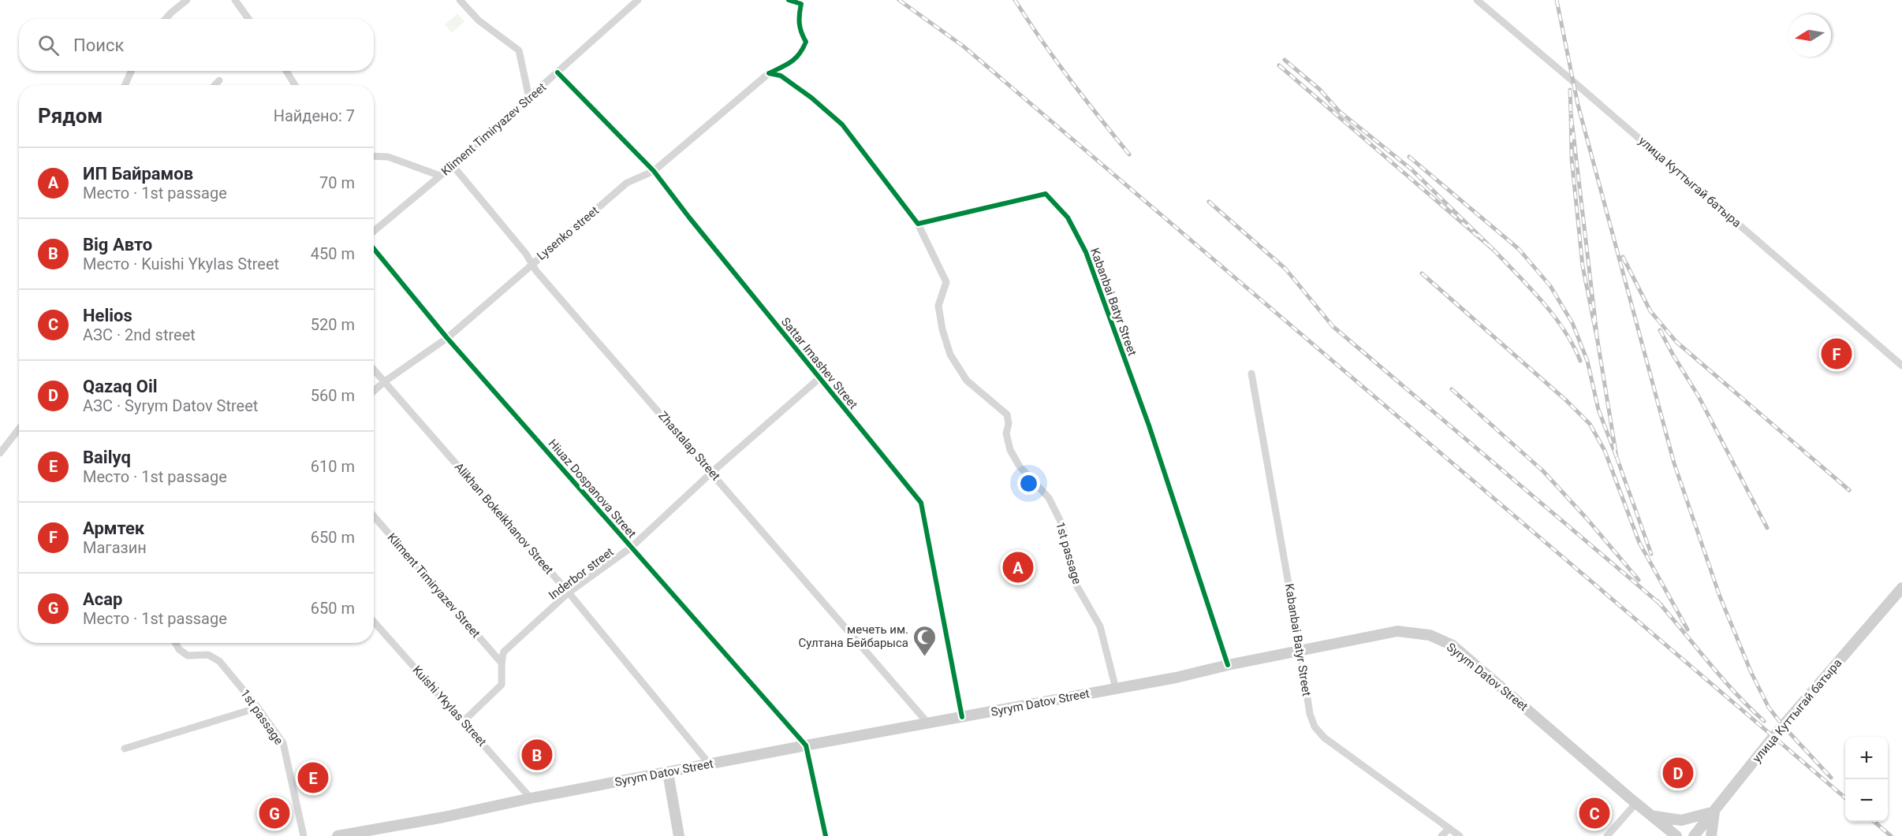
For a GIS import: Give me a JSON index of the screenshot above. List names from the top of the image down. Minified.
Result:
{"streets":{"main road":["улица Куттыгай батыра","Syrym Datov Street"],"street":["Kliment Timiryazev Street","Lysenko street","Kabanbai Batyr Street","Sattar Imashev Street","Zhastalap Street","Hiuaz Dospanova Street","Alikhan Bokeikhanov Street","1st passage","Inderbor street","Kuishi Ykylas Street"]},"crossings":[["Kliment Timiryazev Street","Sattar Imashev Street"],["Kliment Timiryazev Street","Zhastalap Street"],["Kliment Timiryazev Street","Inderbor street"],["Lysenko street","Sattar Imashev Street"],["Lysenko street","Zhastalap Street"],["Lysenko street","Hiuaz Dospanova Street"],["Lysenko street","Alikhan Bokeikhanov Street"],["Kabanbai Batyr Street","1st passage"],["Kabanbai Batyr Street","Syrym Datov Street"],["Sattar Imashev Street","Inderbor street"],["Sattar Imashev Street","Syrym Datov Street"],["Zhastalap Street","Inderbor street"],["Zhastalap Street","Syrym Datov Street"],["Hiuaz Dospanova Street","Inderbor street"],["Hiuaz Dospanova Street","Syrym Datov Street"],["Alikhan Bokeikhanov Street","Inderbor street"],["Alikhan Bokeikhanov Street","Syrym Datov Street"],["1st passage","Syrym Datov Street"],["Syrym Datov Street","Kuishi Ykylas Street"]],"places":{"mosque":["мечеть им. Султана Бейбарыса"]},"north":"left","page":{"search":"Поиск","heading":["Рядом","Найдено: 7"],"list":[{"mark":"A","name":"ИП Байрамов","note":"Место · 1st passage","value":"70 m"},{"mark":"B","name":"Big Авто","note":"Место · Kuishi Ykylas Street","value":"450 m"},{"mark":"C","name":"Helios","note":"АЗС · 2nd street","value":"520 m"},{"mark":"D","name":"Qazaq Oil","note":"АЗС · Syrym Datov Street","value":"560 m"},{"mark":"E","name":"Bailyq","note":"Место · 1st passage","value":"610 m"},{"mark":"F","name":"Армтек","note":"Магазин","value":"650 m"},{"mark":"G","name":"Асар","note":"Место · 1st passage","value":"650 m"}],"pins":["F","A","B","D","E","C","G"],"map_buttons":["+","−"]}}
